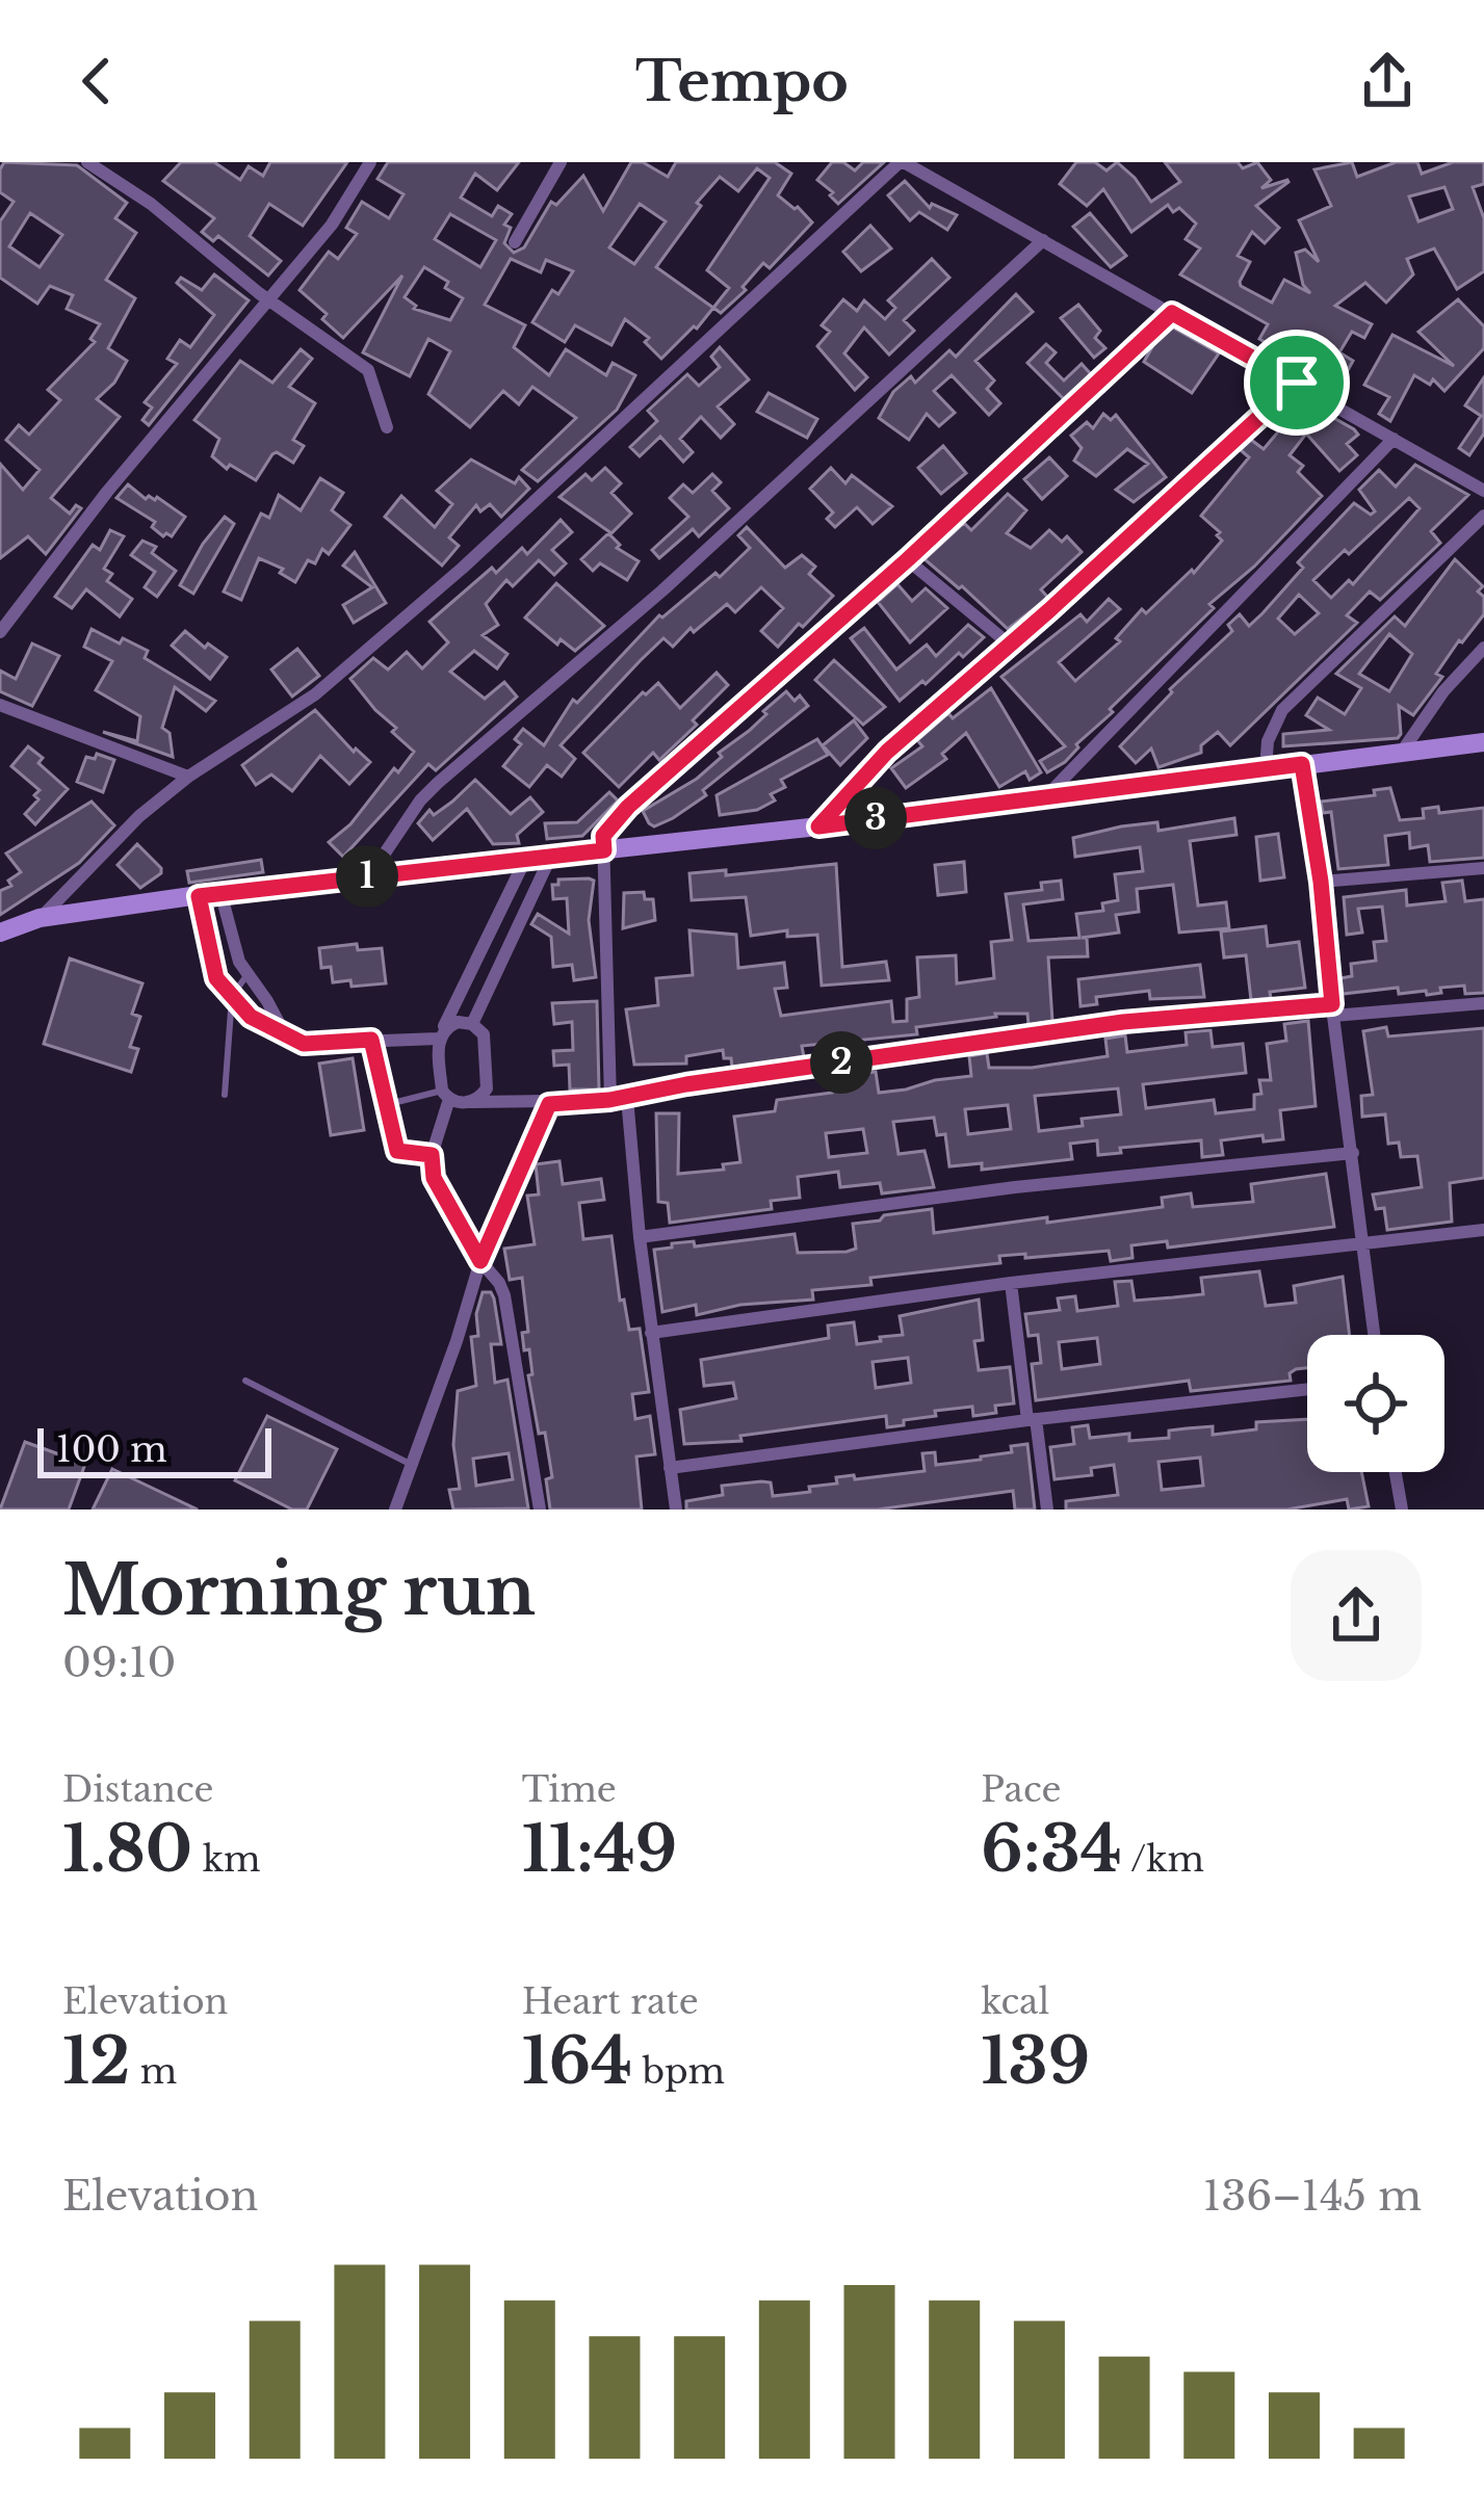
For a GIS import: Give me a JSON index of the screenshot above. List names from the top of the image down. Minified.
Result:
{"scale_bar":"100 m","page":{"header":"Tempo","pins":["3","1","2"],"scale":"100 m","heading":["Morning run","09:10"],"stats":[["Distance","1.80 km"],["Time","11:49"],["Pace","6:34 /km"],["Elevation","12 m"],["Heart rate","164 bpm"],["kcal","139"]],"chart":["Elevation","136–145 m"]}}
